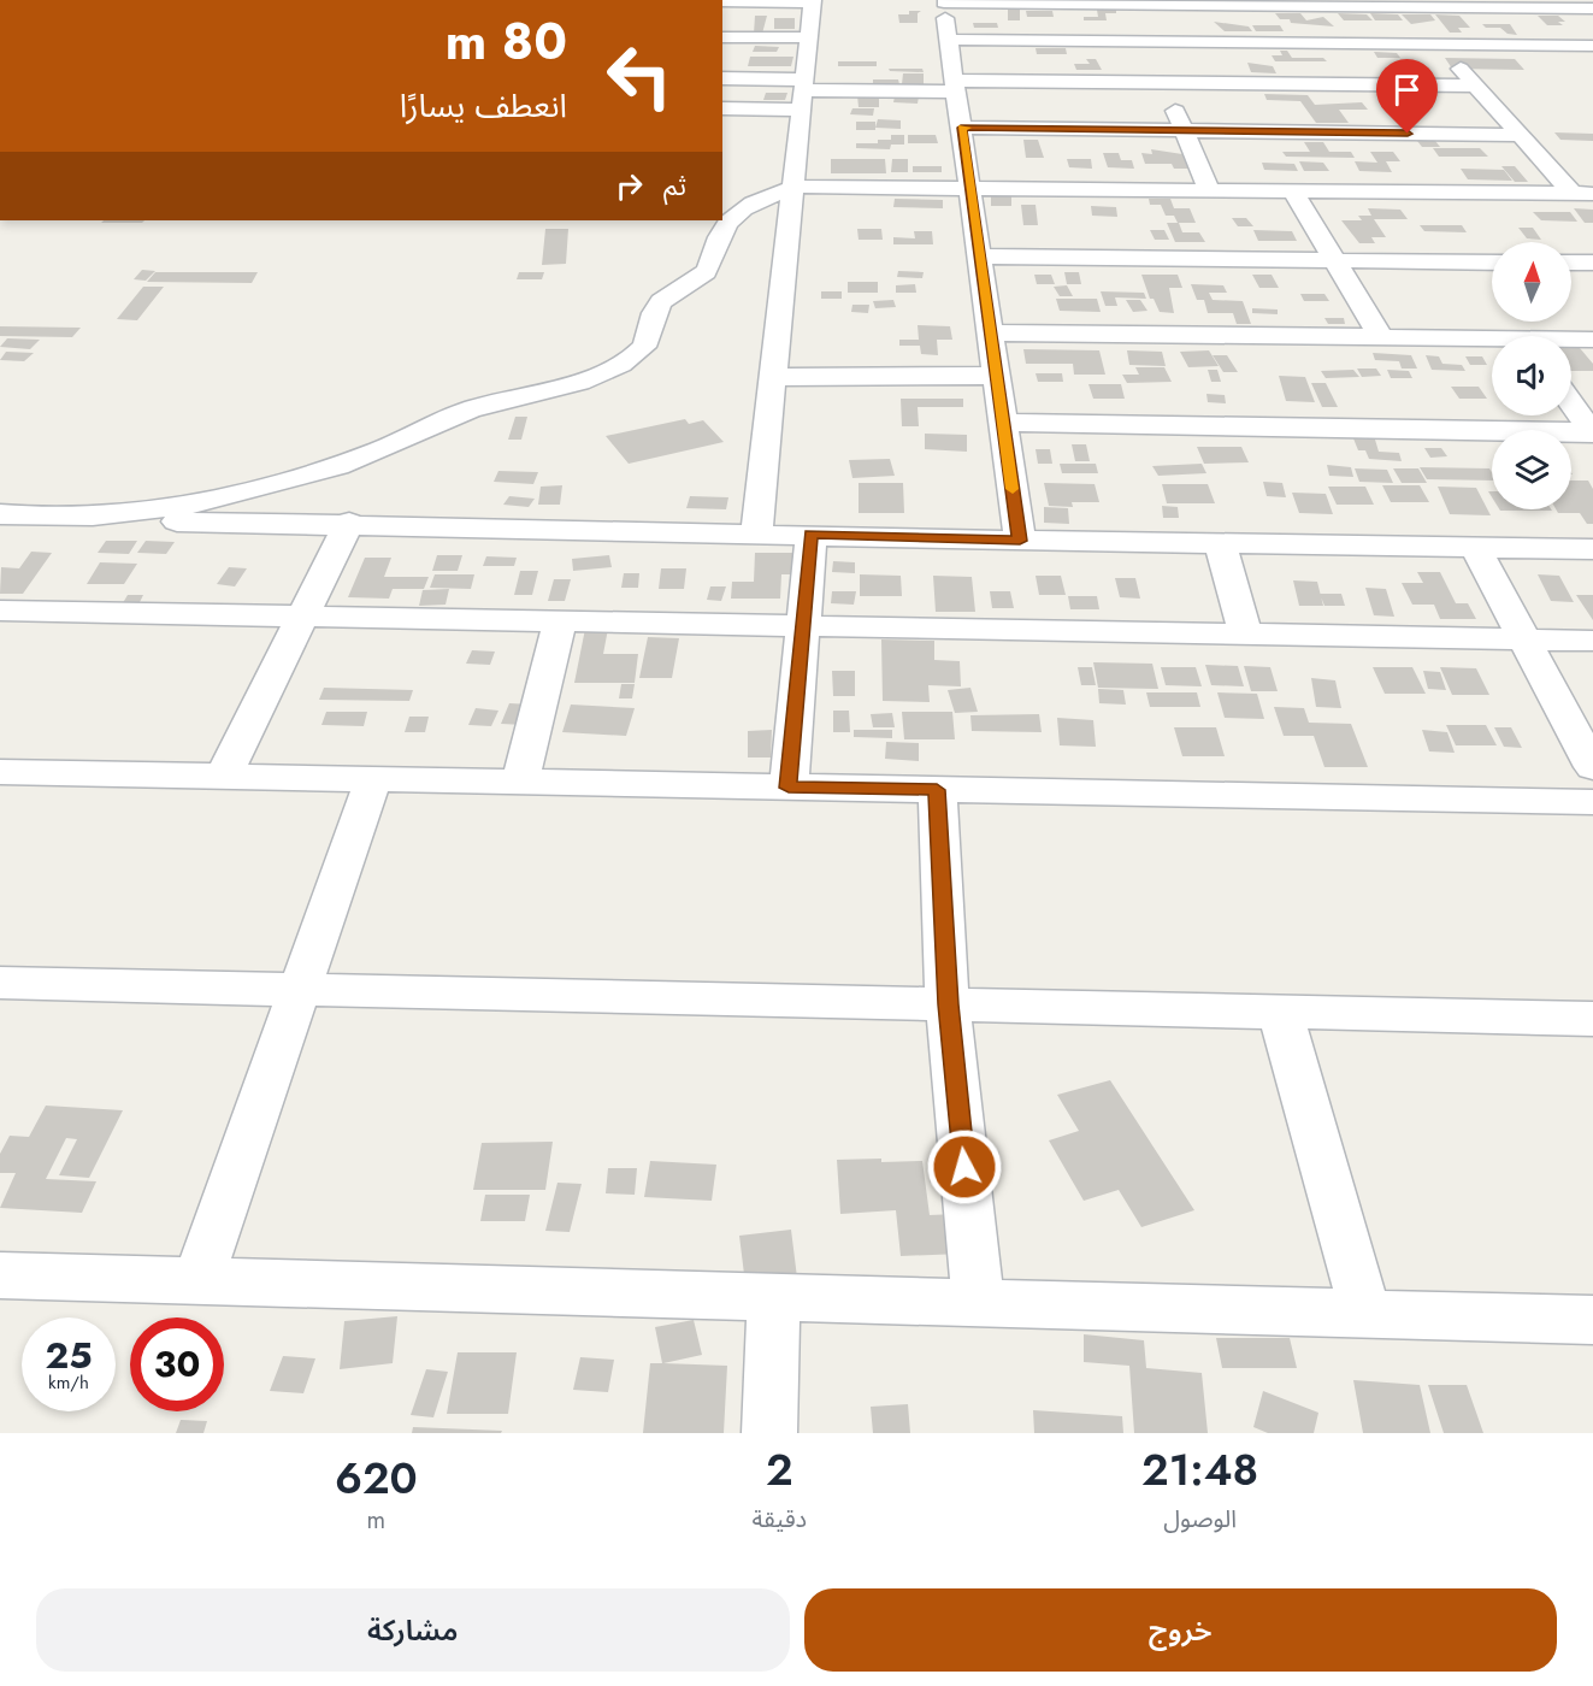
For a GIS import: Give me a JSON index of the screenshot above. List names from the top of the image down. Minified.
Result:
{"north":"top","page":{"turn":["80 m","انعطف يسارًا"],"then":"ثم","speed":"25 km/h","limit":"30","eta":["21:48","الوصول","2","دقيقة","620","m"],"buttons":["خروج","مشاركة"]}}
